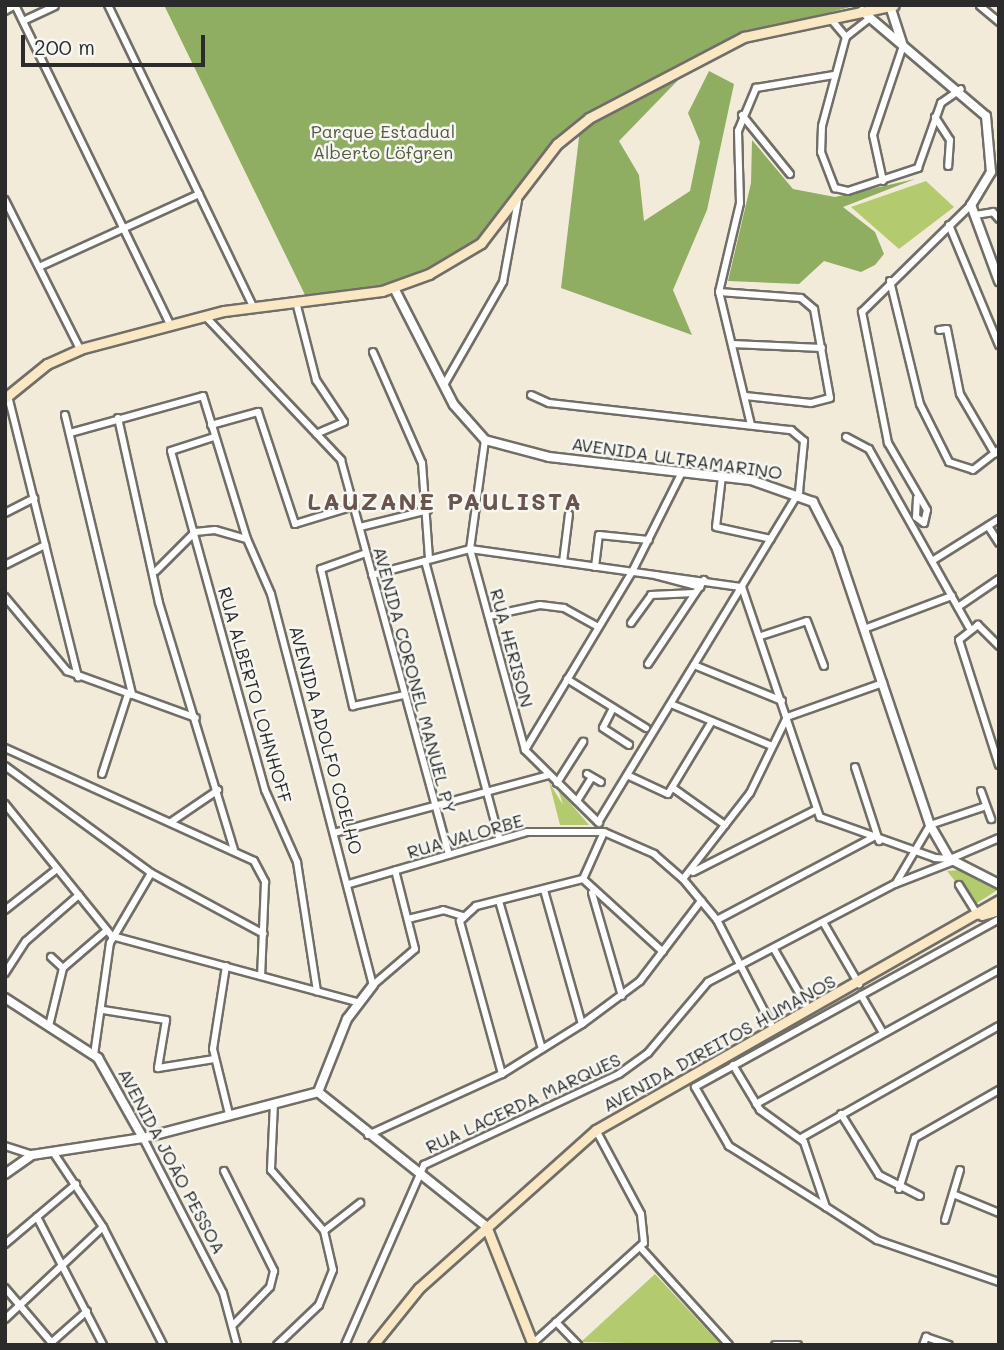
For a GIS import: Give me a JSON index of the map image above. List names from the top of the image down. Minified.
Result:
{"streets":{"main road":["AVENIDA DIREITOS HUMANOS"],"street":["AVENIDA ULTRAMARINO","RUA HERISON","AVENIDA CORONEL MANUEL PY","RUA ALBERTO LOHNHOFF","AVENIDA ADOLFO COELHO","RUA VALORBE","RUA LACERDA MARQUES","AVENIDA JOÃO PESSOA"]},"crossings":[["AVENIDA ULTRAMARINO","RUA HERISON"],["AVENIDA ULTRAMARINO","RUA LACERDA MARQUES"],["RUA HERISON","RUA VALORBE"],["AVENIDA CORONEL MANUEL PY","RUA VALORBE"],["RUA ALBERTO LOHNHOFF","AVENIDA ADOLFO COELHO"],["AVENIDA ADOLFO COELHO","RUA VALORBE"],["RUA VALORBE","AVENIDA DIREITOS HUMANOS"],["RUA VALORBE","RUA LACERDA MARQUES"]],"districts":["LAUZANE PAULISTA"],"parks":["Parque Estadual Alberto Löfgren"],"scale_bar":"200 m"}
